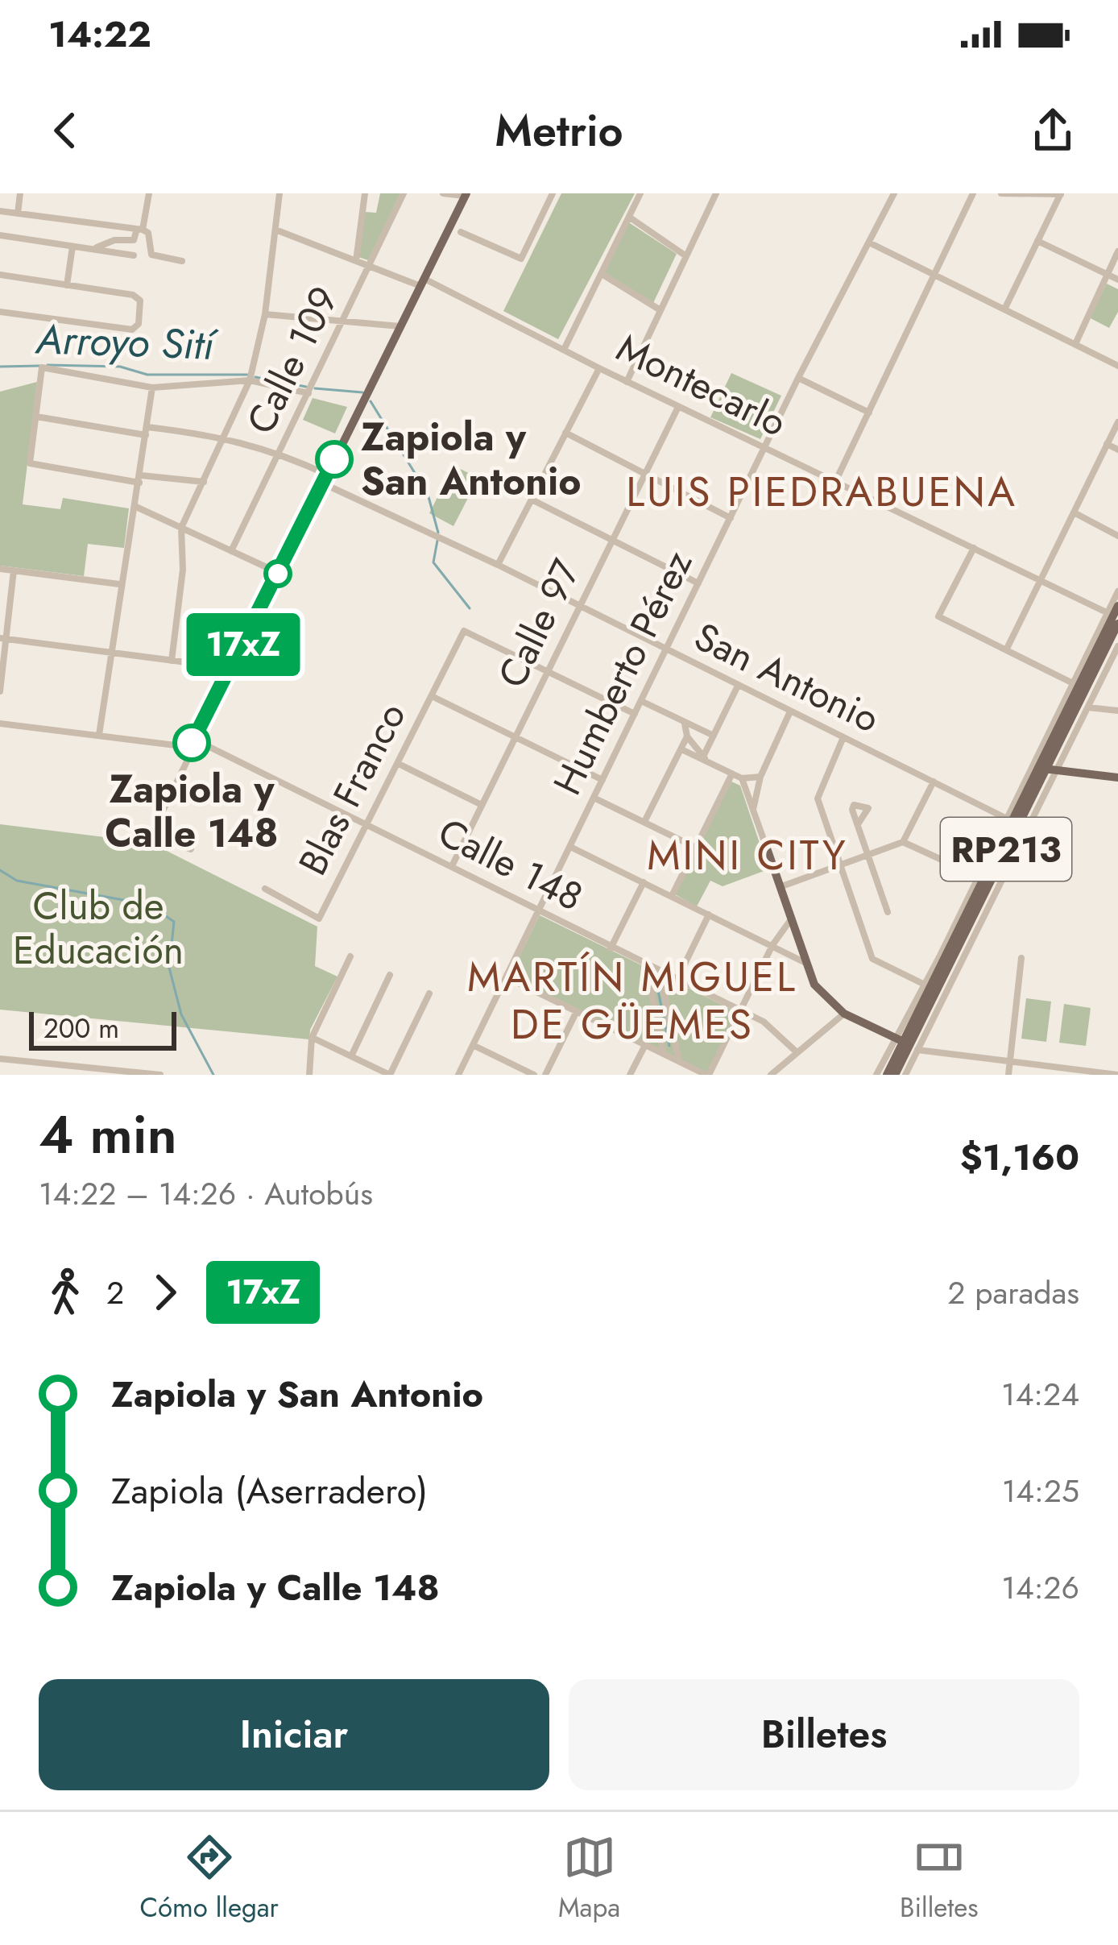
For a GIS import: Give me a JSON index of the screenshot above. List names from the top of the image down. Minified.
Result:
{"streets":{"main road":["RP213"],"street":["Calle 109","Montecarlo","Calle 97","Humberto Pérez","San Antonio","Blas Franco","Calle 148"]},"crossings":[["Calle 109","Montecarlo"],["Calle 109","San Antonio"],["Montecarlo","Calle 97"],["Montecarlo","Humberto Pérez"],["Montecarlo","RP213"],["Calle 97","San Antonio"],["Calle 97","Blas Franco"],["Calle 97","Calle 148"],["Humberto Pérez","San Antonio"],["Humberto Pérez","Calle 148"],["San Antonio","RP213"],["Blas Franco","Calle 148"]],"districts":["LUIS PIEDRABUENA","MINI CITY","MARTÍN MIGUEL DE GÜEMES"],"water":["Arroyo Sití"],"parks":["Club de Educación"],"places":["Zapiola y San Antonio","Zapiola y Calle 148"],"lines":["bus line 17xZ"],"scale_bar":"200 m","page":{"status":"14:22","header":"Metrio","on_map":"17xZ","scale":"200 m","heading":["4 min","14:22 – 14:26 · Autobús","$1,160"],"legs":["2","17xZ","2 paradas"],"list":[{"name":"Zapiola y San Antonio","value":"14:24"},{"name":"Zapiola (Aserradero)","value":"14:25"},{"name":"Zapiola y Calle 148","value":"14:26"}],"buttons":["Iniciar","Billetes"],"tabs":["Cómo llegar","Mapa","Billetes"]}}
